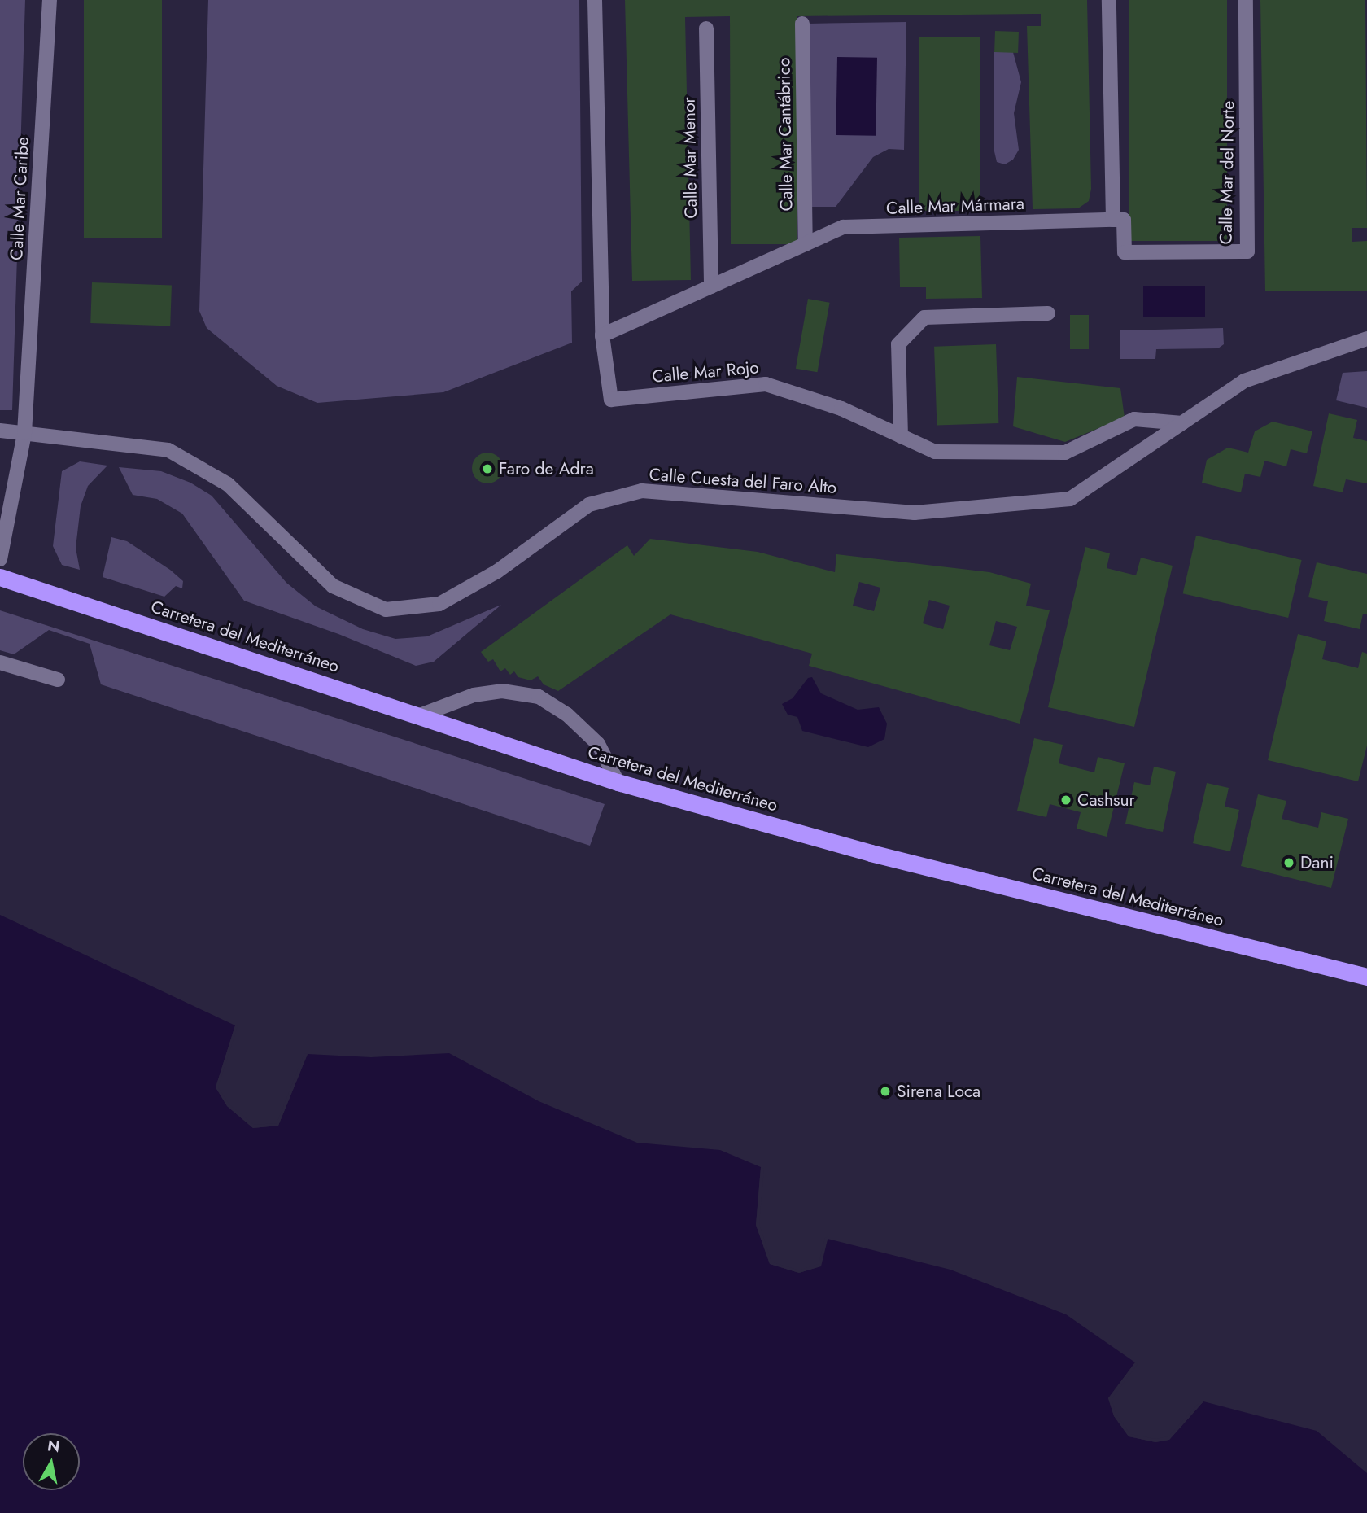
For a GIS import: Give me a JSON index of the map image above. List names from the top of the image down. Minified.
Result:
{"streets":{"highway":["Carretera del Mediterráneo"],"street":["Calle Mar Cantábrico","Calle Mar Menor","Calle Mar del Norte","Calle Mar Caribe","Calle Mar Mármara","Calle Mar Rojo","Calle Cuesta del Faro Alto"]},"crossings":[["Calle Mar Cantábrico","Calle Mar Mármara"],["Calle Mar Menor","Calle Mar Mármara"],["Calle Mar del Norte","Calle Mar Mármara"],["Calle Mar Caribe","Calle Cuesta del Faro Alto"],["Calle Mar Mármara","Calle Mar Rojo"],["Calle Mar Rojo","Calle Cuesta del Faro Alto"]],"places":["Faro de Adra","Cashsur","Dani","Sirena Loca"],"north":"top"}
